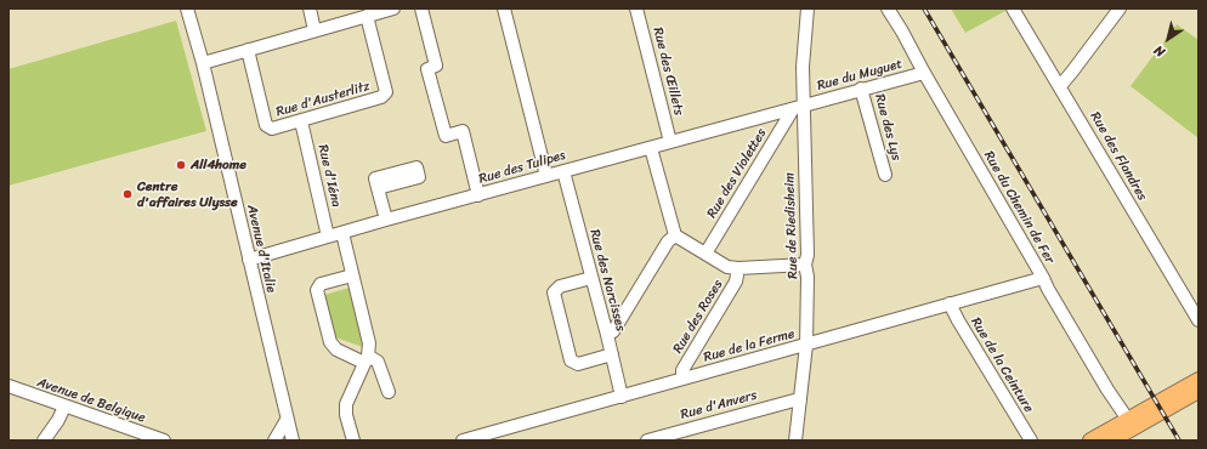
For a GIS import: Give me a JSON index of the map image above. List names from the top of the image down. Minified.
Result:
{"streets":{"street":["Rue des Œillets","Rue du Muguet","Rue d'Austerlitz","Rue des Lys","Rue des Flandres","Rue des Tulipes","Rue des Violettes","Rue d'Iéna","Rue du Chemin de Fer","Rue de Riedisheim","Avenue d'Italie","Rue des Narcisses","Rue des Roses","Rue de la Ferme","Rue de la Ceinture","Avenue de Belgique","Rue d'Anvers"]},"crossings":[["Rue des Œillets","Rue des Tulipes"],["Rue du Muguet","Rue des Lys"],["Rue du Muguet","Rue des Tulipes"],["Rue du Muguet","Rue des Violettes"],["Rue du Muguet","Rue du Chemin de Fer"],["Rue du Muguet","Rue de Riedisheim"],["Rue d'Austerlitz","Rue d'Iéna"],["Rue des Tulipes","Rue des Violettes"],["Rue des Tulipes","Rue d'Iéna"],["Rue des Tulipes","Rue de Riedisheim"],["Rue des Tulipes","Avenue d'Italie"],["Rue des Tulipes","Rue des Narcisses"],["Rue des Violettes","Rue de Riedisheim"],["Rue du Chemin de Fer","Rue de la Ferme"],["Rue de Riedisheim","Rue de la Ferme"],["Rue de Riedisheim","Rue d'Anvers"],["Rue des Narcisses","Rue de la Ferme"],["Rue des Roses","Rue de la Ferme"],["Rue de la Ferme","Rue de la Ceinture"]],"places":["All4home","Centre d'affaires Ulysse"],"north":"bottom left"}
